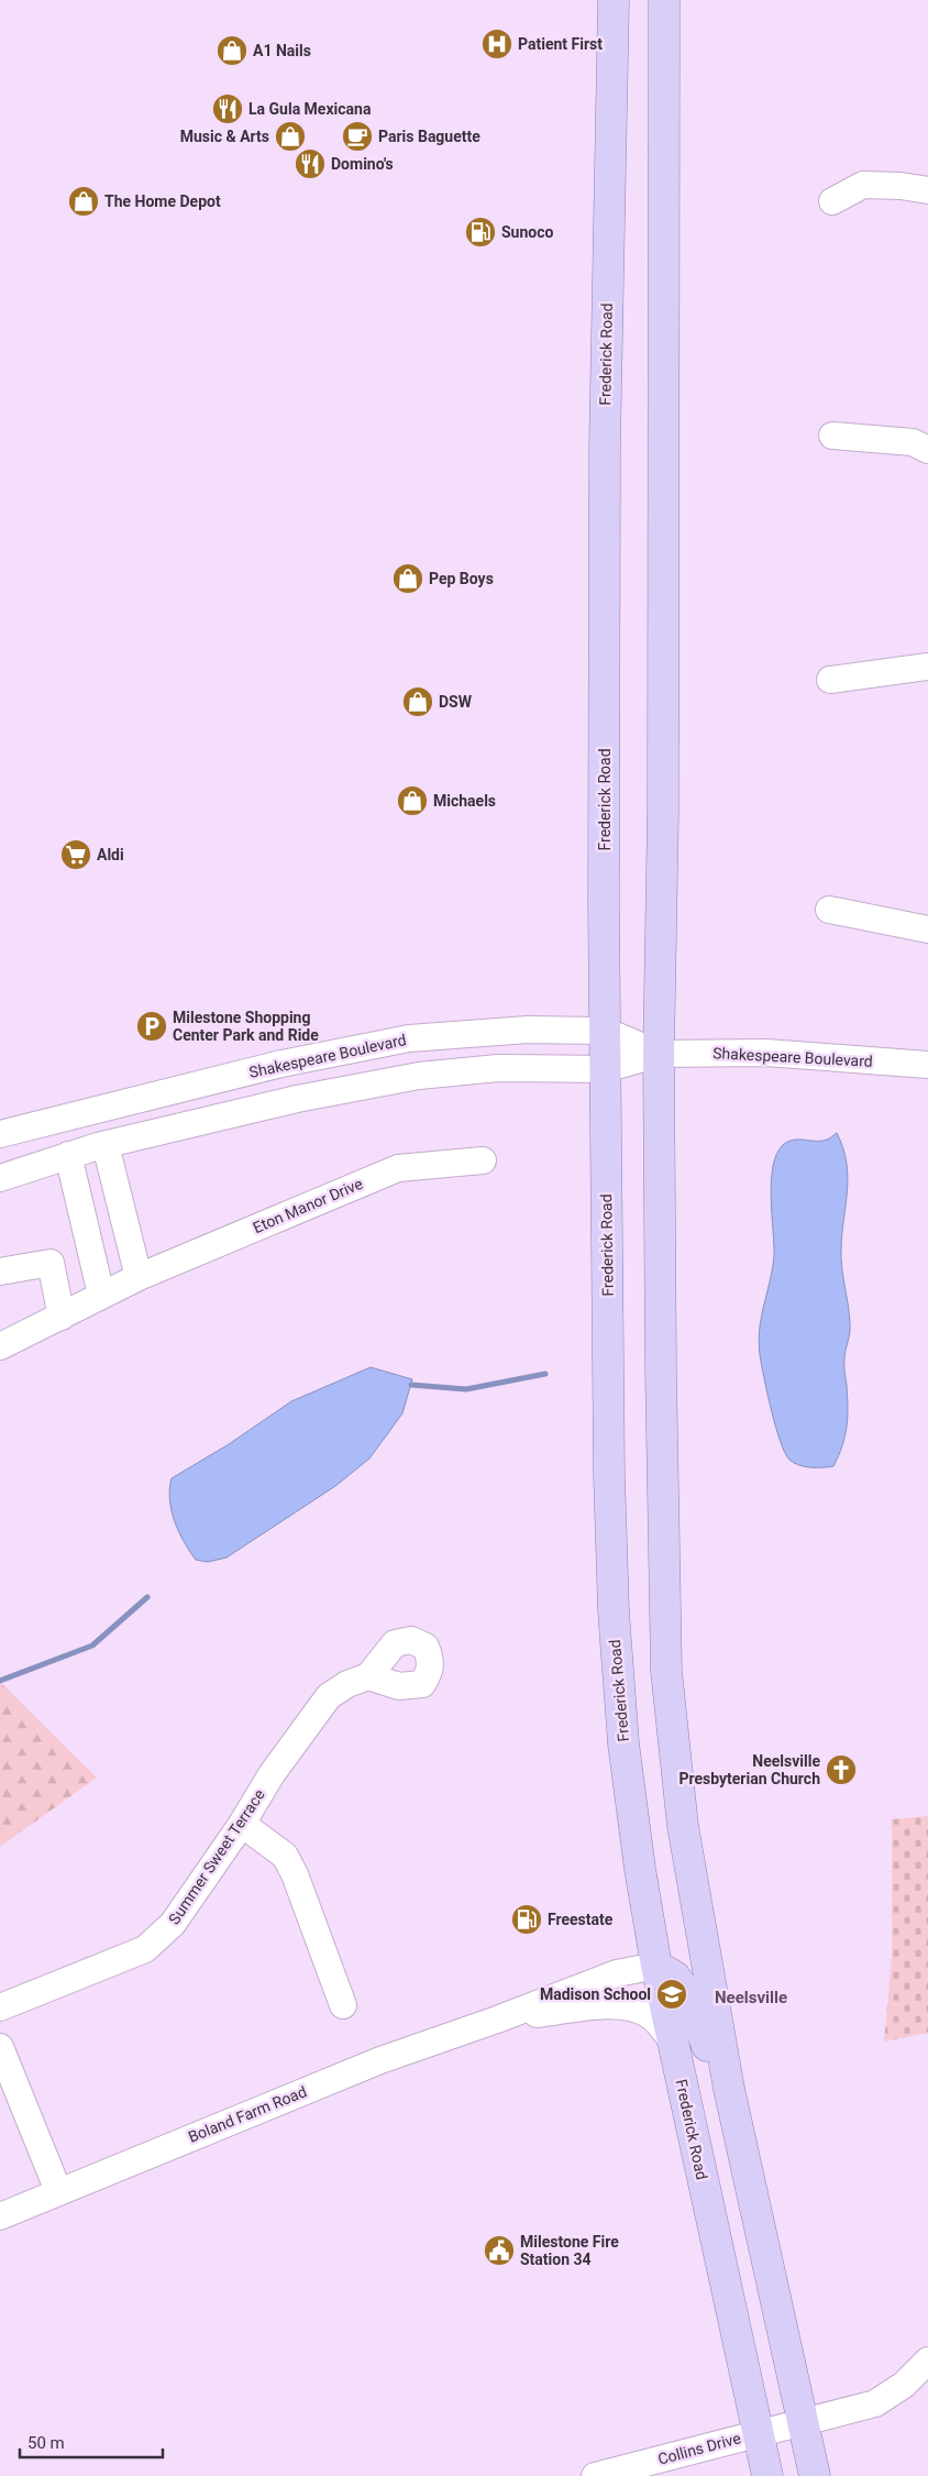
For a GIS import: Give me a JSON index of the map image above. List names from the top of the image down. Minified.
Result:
{"streets":{"main road":["Frederick Road"],"street":["Shakespeare Boulevard","Eton Manor Drive","Summer Sweet Terrace","Boland Farm Road","Collins Drive"]},"crossings":[["Frederick Road","Shakespeare Boulevard"],["Frederick Road","Boland Farm Road"],["Frederick Road","Collins Drive"]],"districts":["Neelsville"],"places":{"hospital":["Patient First"],"shop":["A1 Nails","Music & Arts","The Home Depot","Pep Boys","DSW","Michaels"],"restaurant":["La Gula Mexicana","Domino's"],"cafe":["Paris Baguette"],"fuel station":["Sunoco","Freestate"],"supermarket":["Aldi"],"parking":["Milestone Shopping Center Park and Ride"],"church":["Neelsville Presbyterian Church"],"school or university":["Madison School"],"public building":["Milestone Fire Station 34"]},"scale_bar":"50 m"}
